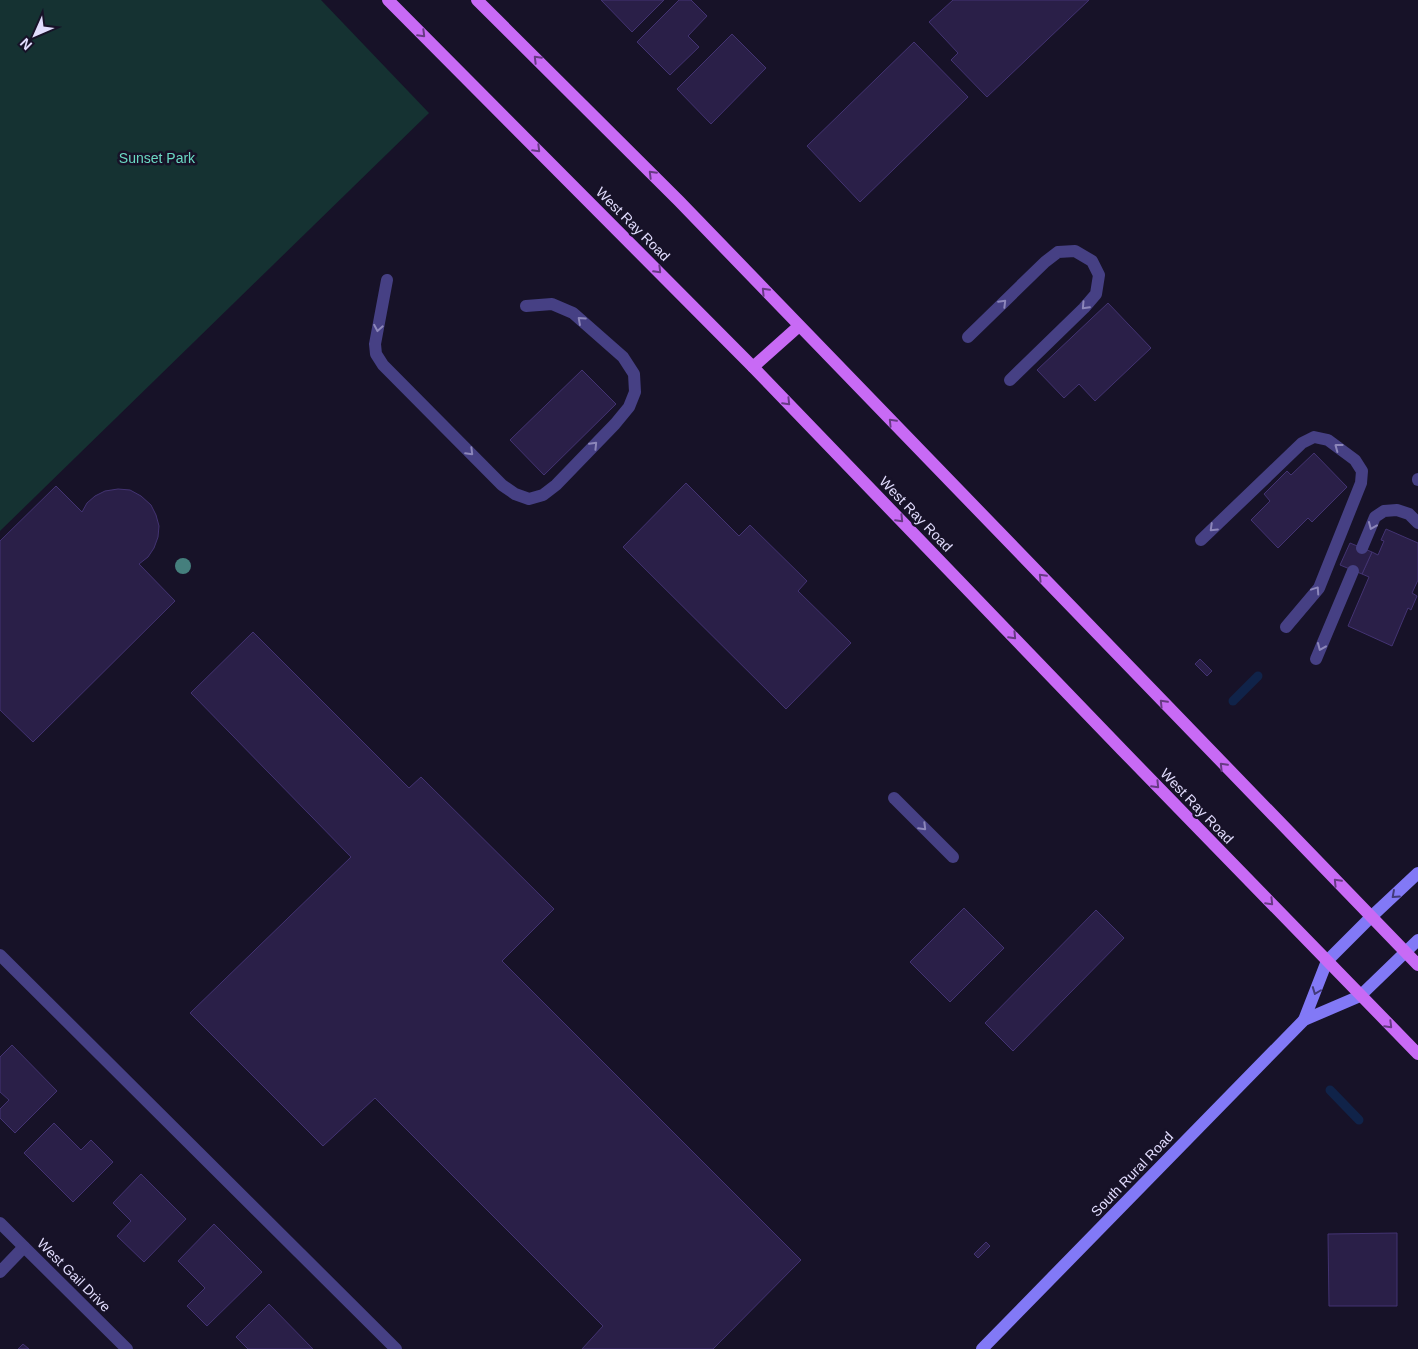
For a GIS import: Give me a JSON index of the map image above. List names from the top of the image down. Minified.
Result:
{"streets":{"main road":["West Ray Road","South Rural Road"],"street":["West Gail Drive"]},"crossings":[["West Ray Road","South Rural Road"]],"parks":["Sunset Park"],"north":"bottom left"}
